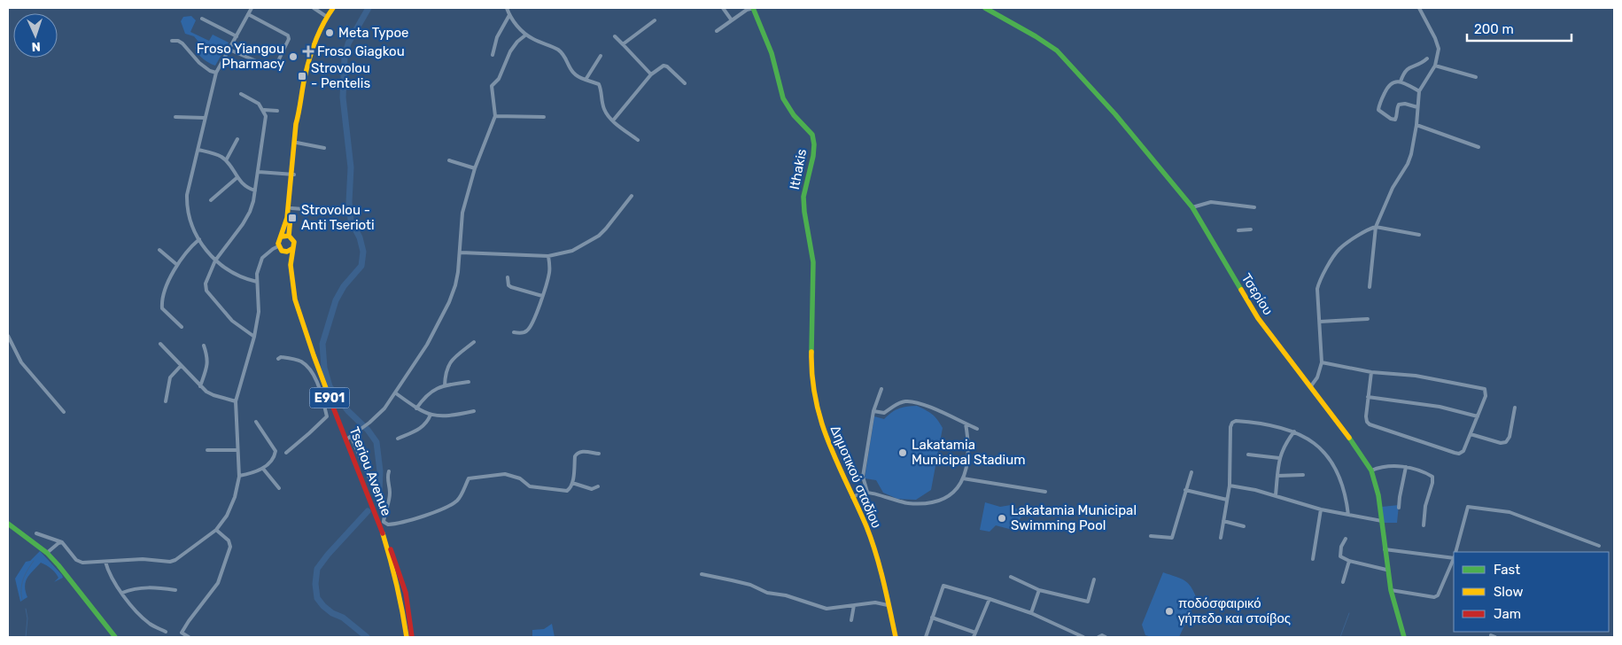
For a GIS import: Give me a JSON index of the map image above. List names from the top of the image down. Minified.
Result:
{"streets":{"main road":["Ithakis","Τσερίου","E901","Tseriou Avenue","Δημοτικού σταδίου"]},"crossings":[["Ithakis","Δημοτικού σταδίου"],["E901","Tseriou Avenue"]],"places":{"other":["Meta Typoe","Froso Yiangou Pharmacy","Lakatamia Municipal Stadium","Lakatamia Municipal Swimming Pool","ποδόσφαιρικό γήπεδο και στοίβος"],"health":["Froso Giagkou"],"transit":["Strovolou - Pentelis","Strovolou - Anti Tserioti"]},"legend":["Fast","Slow","Jam"],"scale_bar":"200 m","north":"bottom"}
